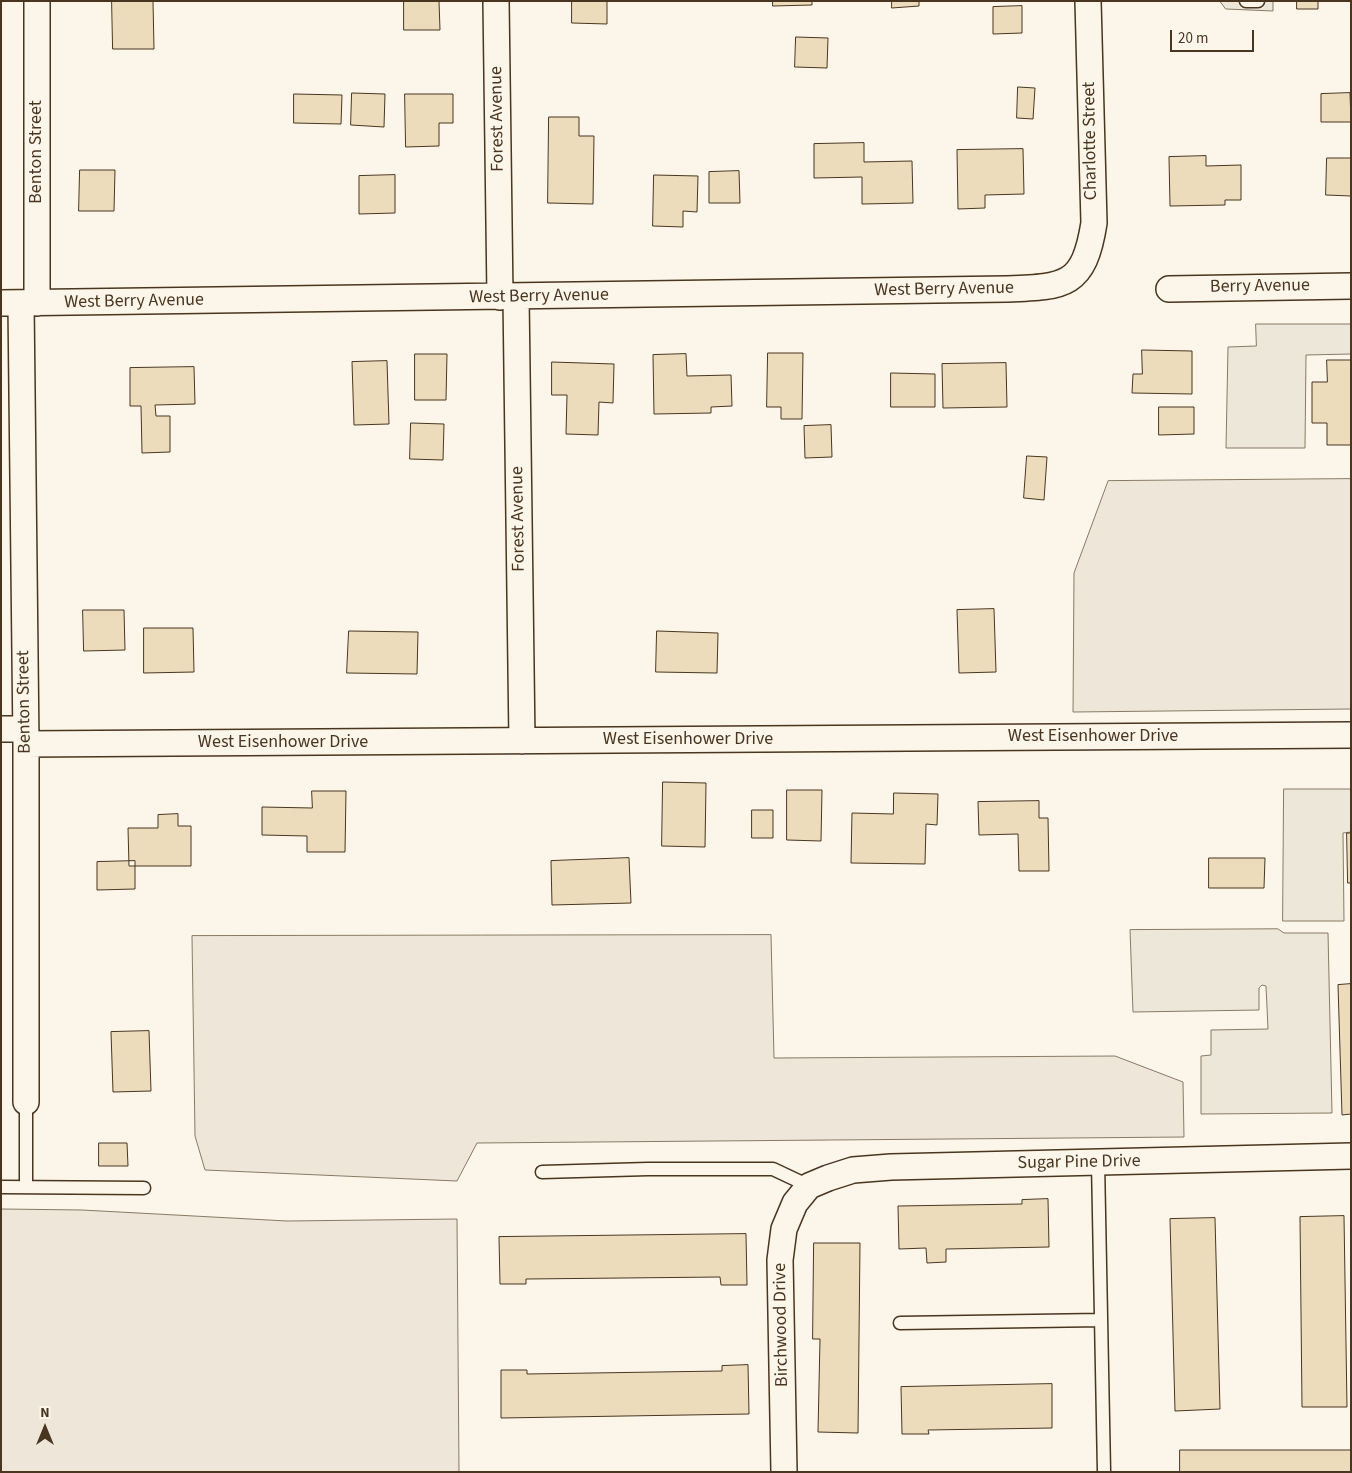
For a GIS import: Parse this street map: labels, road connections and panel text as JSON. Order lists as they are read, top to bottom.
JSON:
{
  "streets": {
    "street": [
      "Forest Avenue",
      "Charlotte Street",
      "Benton Street",
      "Berry Avenue",
      "West Berry Avenue",
      "West Eisenhower Drive",
      "Sugar Pine Drive",
      "Birchwood Drive"
    ]
  },
  "crossings": [
    ["Forest Avenue", "West Berry Avenue"],
    ["Forest Avenue", "West Eisenhower Drive"],
    ["Charlotte Street", "West Berry Avenue"],
    ["Benton Street", "West Berry Avenue"],
    ["Benton Street", "West Eisenhower Drive"],
    ["Sugar Pine Drive", "Birchwood Drive"]
  ],
  "scale_bar": "20 m",
  "north": "top"
}
